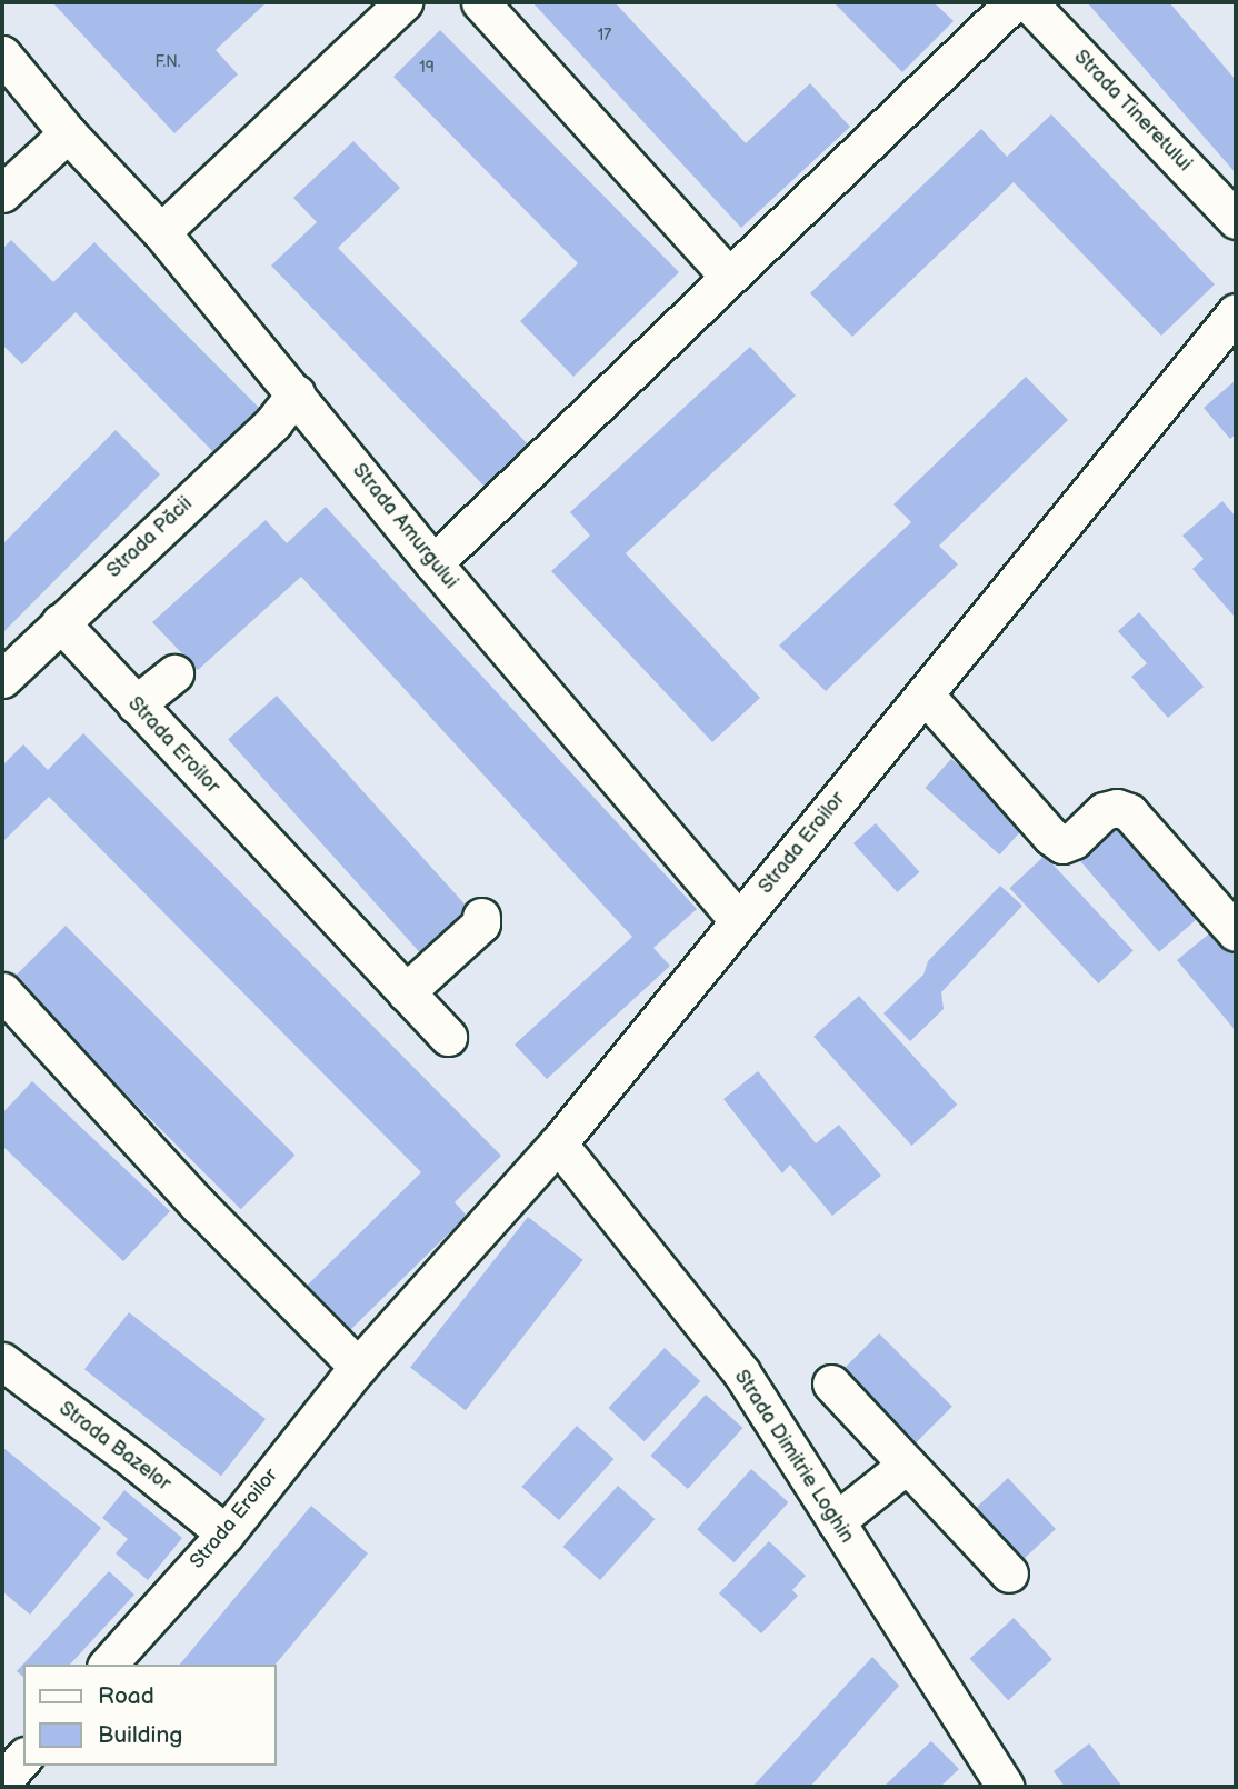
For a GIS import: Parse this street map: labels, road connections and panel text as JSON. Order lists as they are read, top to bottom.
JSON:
{
  "streets": {
    "street": [
      "Strada Tineretului",
      "Strada Amurgului",
      "Strada Păcii",
      "Strada Eroilor",
      "Strada Bazelor",
      "Strada Dimitrie Loghin"
    ]
  },
  "crossings": [
    ["Strada Amurgului", "Strada Păcii"],
    ["Strada Amurgului", "Strada Eroilor"],
    ["Strada Păcii", "Strada Eroilor"],
    ["Strada Eroilor", "Strada Bazelor"],
    ["Strada Eroilor", "Strada Dimitrie Loghin"]
  ],
  "house_numbers": ["17", "F.N.", "19"],
  "legend": ["Road", "Building"]
}
